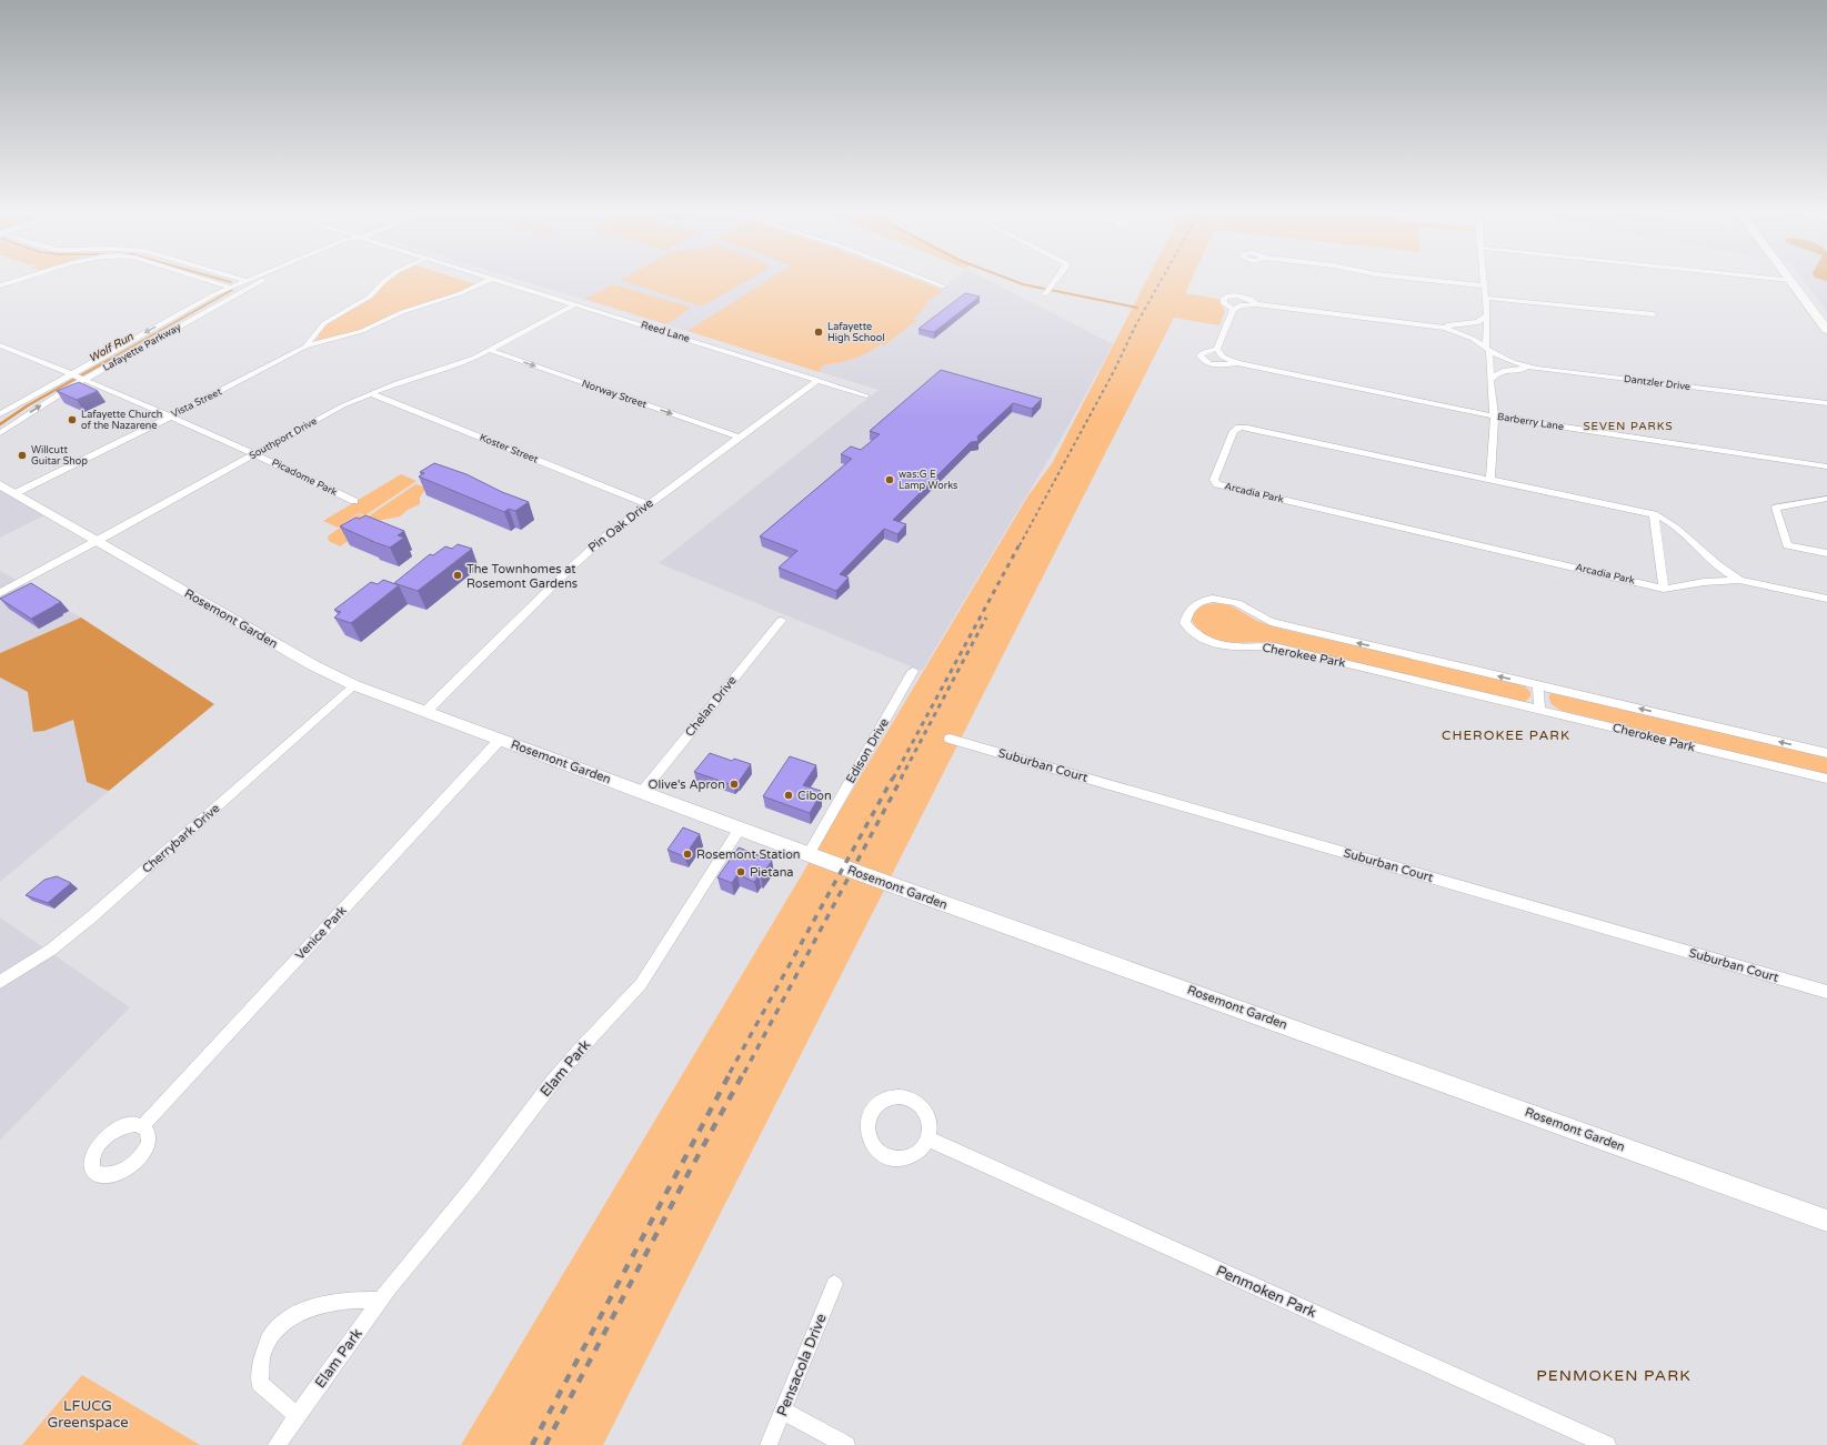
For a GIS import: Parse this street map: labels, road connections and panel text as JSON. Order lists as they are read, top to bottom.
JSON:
{
  "streets": {
    "street": [
      "Reed Lane",
      "Lafayette Parkway",
      "Dantzler Drive",
      "Norway Street",
      "Vista Street",
      "Barberry Lane",
      "Southport Drive",
      "Koster Street",
      "Picadome Park",
      "Arcadia Park",
      "Pin Oak Drive",
      "Rosemont Garden",
      "Cherokee Park",
      "Chelan Drive",
      "Edison Drive",
      "Suburban Court",
      "Cherrybark Drive",
      "Venice Park",
      "Elam Park",
      "Penmoken Park",
      "Pensacola Drive"
    ]
  },
  "crossings": [
    ["Reed Lane", "Southport Drive"],
    ["Reed Lane", "Pin Oak Drive"],
    ["Lafayette Parkway", "Picadome Park"],
    ["Norway Street", "Southport Drive"],
    ["Norway Street", "Pin Oak Drive"],
    ["Vista Street", "Picadome Park"],
    ["Vista Street", "Rosemont Garden"],
    ["Southport Drive", "Koster Street"],
    ["Southport Drive", "Picadome Park"],
    ["Southport Drive", "Rosemont Garden"],
    ["Koster Street", "Pin Oak Drive"],
    ["Pin Oak Drive", "Rosemont Garden"],
    ["Rosemont Garden", "Chelan Drive"],
    ["Rosemont Garden", "Edison Drive"],
    ["Rosemont Garden", "Cherrybark Drive"],
    ["Rosemont Garden", "Venice Park"],
    ["Rosemont Garden", "Elam Park"]
  ],
  "one_way": ["Norway Street"],
  "districts": ["SEVEN PARKS", "CHEROKEE PARK", "PENMOKEN PARK"],
  "water": ["Wolf Run"],
  "parks": ["LFUCG Greenspace"],
  "places": [
    "Lafayette High School",
    "Lafayette Church of the Nazarene",
    "Willcutt Guitar Shop",
    "was:G E Lamp Works",
    "The Townhomes at Rosemont Gardens",
    "Olive's Apron",
    "Cibon",
    "Rosemont Station",
    "Pietana"
  ]
}
